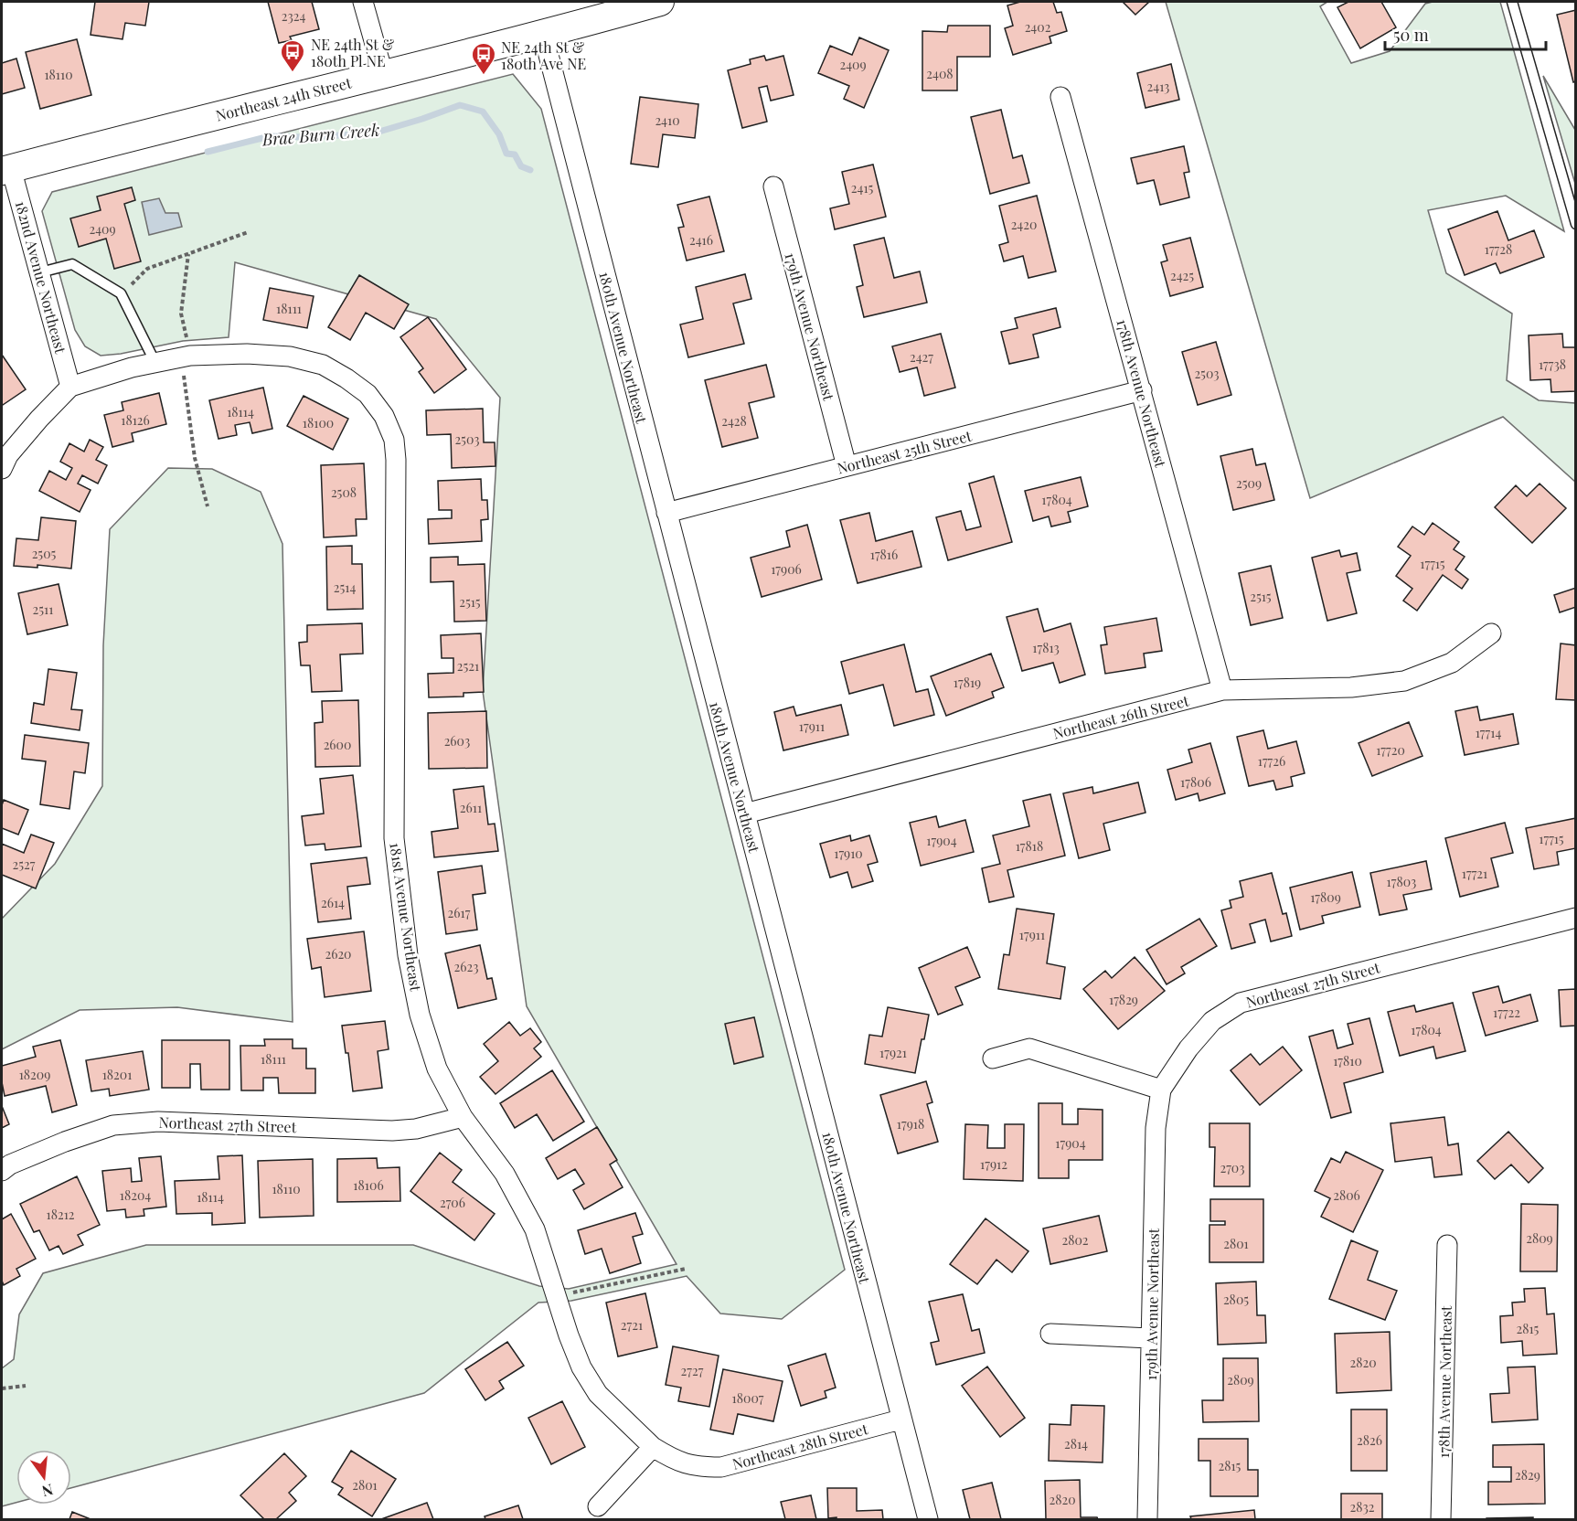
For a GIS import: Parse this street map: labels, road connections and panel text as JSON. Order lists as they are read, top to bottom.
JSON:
{
  "streets": {
    "main road": ["Northeast 24th Street"],
    "street": [
      "182nd Avenue Northeast",
      "179th Avenue Northeast",
      "180th Avenue Northeast",
      "178th Avenue Northeast",
      "Northeast 25th Street",
      "Northeast 26th Street",
      "181st Avenue Northeast",
      "Northeast 27th Street",
      "Northeast 28th Street"
    ]
  },
  "crossings": [
    ["Northeast 24th Street", "182nd Avenue Northeast"],
    ["Northeast 24th Street", "180th Avenue Northeast"],
    ["179th Avenue Northeast", "Northeast 25th Street"],
    ["179th Avenue Northeast", "Northeast 27th Street"],
    ["180th Avenue Northeast", "Northeast 25th Street"],
    ["180th Avenue Northeast", "Northeast 26th Street"],
    ["180th Avenue Northeast", "Northeast 28th Street"],
    ["178th Avenue Northeast", "Northeast 25th Street"],
    ["178th Avenue Northeast", "Northeast 26th Street"],
    ["181st Avenue Northeast", "Northeast 27th Street"],
    ["181st Avenue Northeast", "Northeast 28th Street"]
  ],
  "water": ["Brae Burn Creek"],
  "places": {
    "bus stop": ["NE 24th St & 180th Pl NE", "NE 24th St & 180th Ave NE"]
  },
  "house_numbers": [
    "2324",
    "2402",
    "2409",
    "2408",
    "18110",
    "2413",
    "2410",
    "2415",
    "2420",
    "2409",
    "2416",
    "17728",
    "2425",
    "18111",
    "2427",
    "17738",
    "2503",
    "18114",
    "18126",
    "2428",
    "18100",
    "2503",
    "2509",
    "2508",
    "17804",
    "2505",
    "17816",
    "17715",
    "17906",
    "2514",
    "2515",
    "2515",
    "2511",
    "17813",
    "2521",
    "17819",
    "17911",
    "17714",
    "2603",
    "2600",
    "17720",
    "17726",
    "17806",
    "2611",
    "17715",
    "17904",
    "17818",
    "17910",
    "2527",
    "17721",
    "17803",
    "17809",
    "2614",
    "2617",
    "17911",
    "2620",
    "2623",
    "17829",
    "17722",
    "17804",
    "17921",
    "18111",
    "17810",
    "18209",
    "18201",
    "17918",
    "17904",
    "17912",
    "2703",
    "18106",
    "18110",
    "18204",
    "2806",
    "18114",
    "2706",
    "18212",
    "2809",
    "2802",
    "2801",
    "2805",
    "2721",
    "2815",
    "2820",
    "2727",
    "2809",
    "18007",
    "2826",
    "2814",
    "2815",
    "2829",
    "2801",
    "2820",
    "2832"
  ],
  "scale_bar": "50 m",
  "north": "bottom"
}
